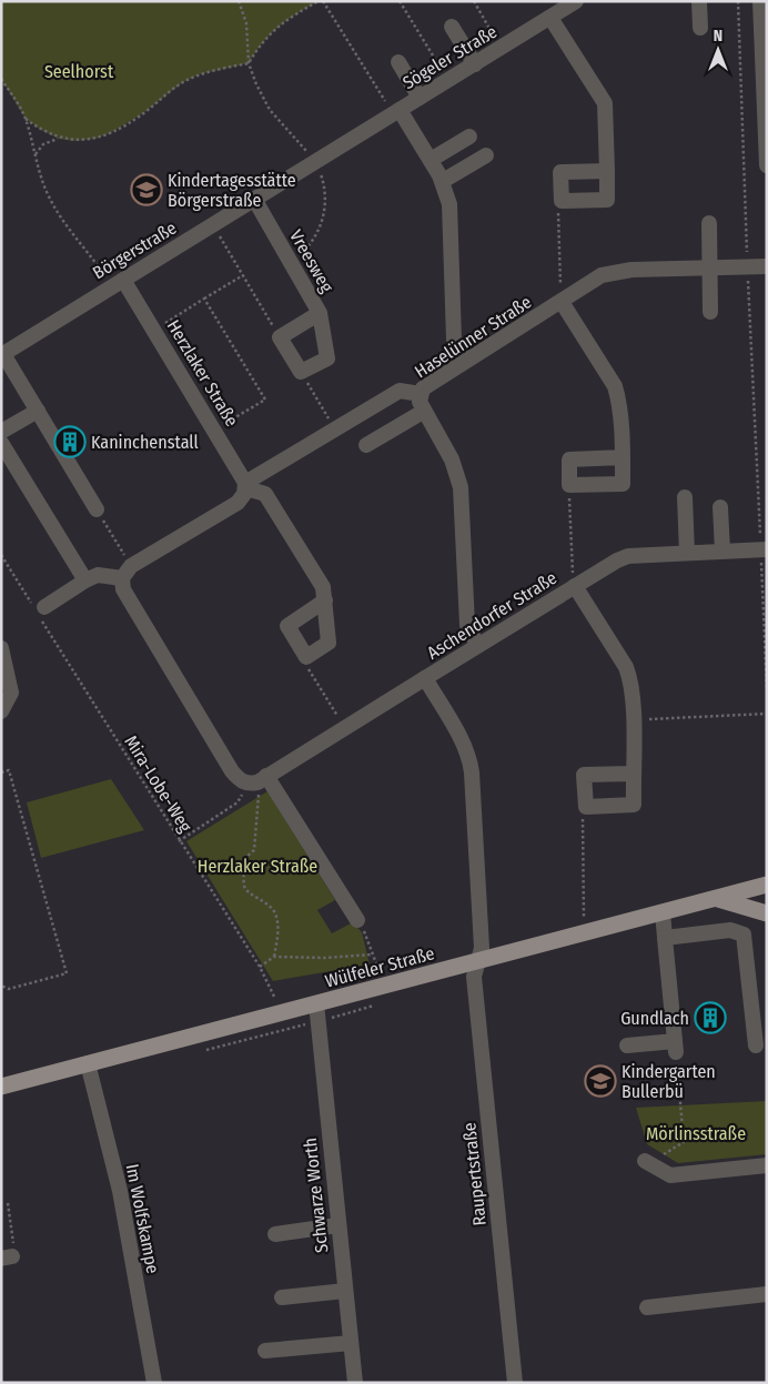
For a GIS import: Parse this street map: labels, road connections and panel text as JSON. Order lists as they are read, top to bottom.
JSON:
{
  "streets": {
    "main road": ["Wülfeler Straße"],
    "street": [
      "Sögeler Straße",
      "Börgerstraße",
      "Vreesweg",
      "Haselünner Straße",
      "Herzlaker Straße",
      "Aschendorfer Straße",
      "Raupertstraße",
      "Schwarze Worth",
      "Im Wolfskampe"
    ],
    "path": ["Mira-Lobe-Weg"]
  },
  "crossings": [
    ["Sögeler Straße", "Börgerstraße"],
    ["Sögeler Straße", "Haselünner Straße"],
    ["Börgerstraße", "Vreesweg"],
    ["Börgerstraße", "Herzlaker Straße"],
    ["Haselünner Straße", "Aschendorfer Straße"],
    ["Aschendorfer Straße", "Wülfeler Straße"],
    ["Aschendorfer Straße", "Raupertstraße"],
    ["Mira-Lobe-Weg", "Wülfeler Straße"],
    ["Mira-Lobe-Weg", "Schwarze Worth"],
    ["Wülfeler Straße", "Raupertstraße"],
    ["Wülfeler Straße", "Schwarze Worth"],
    ["Wülfeler Straße", "Im Wolfskampe"]
  ],
  "parks": ["Seelhorst", "Herzlaker Straße", "Mörlinsstraße"],
  "places": {
    "school or university": ["Kindertagesstätte Börgerstraße", "Kindergarten Bullerbü"],
    "building": ["Kaninchenstall", "Gundlach"]
  },
  "north": "top"
}
